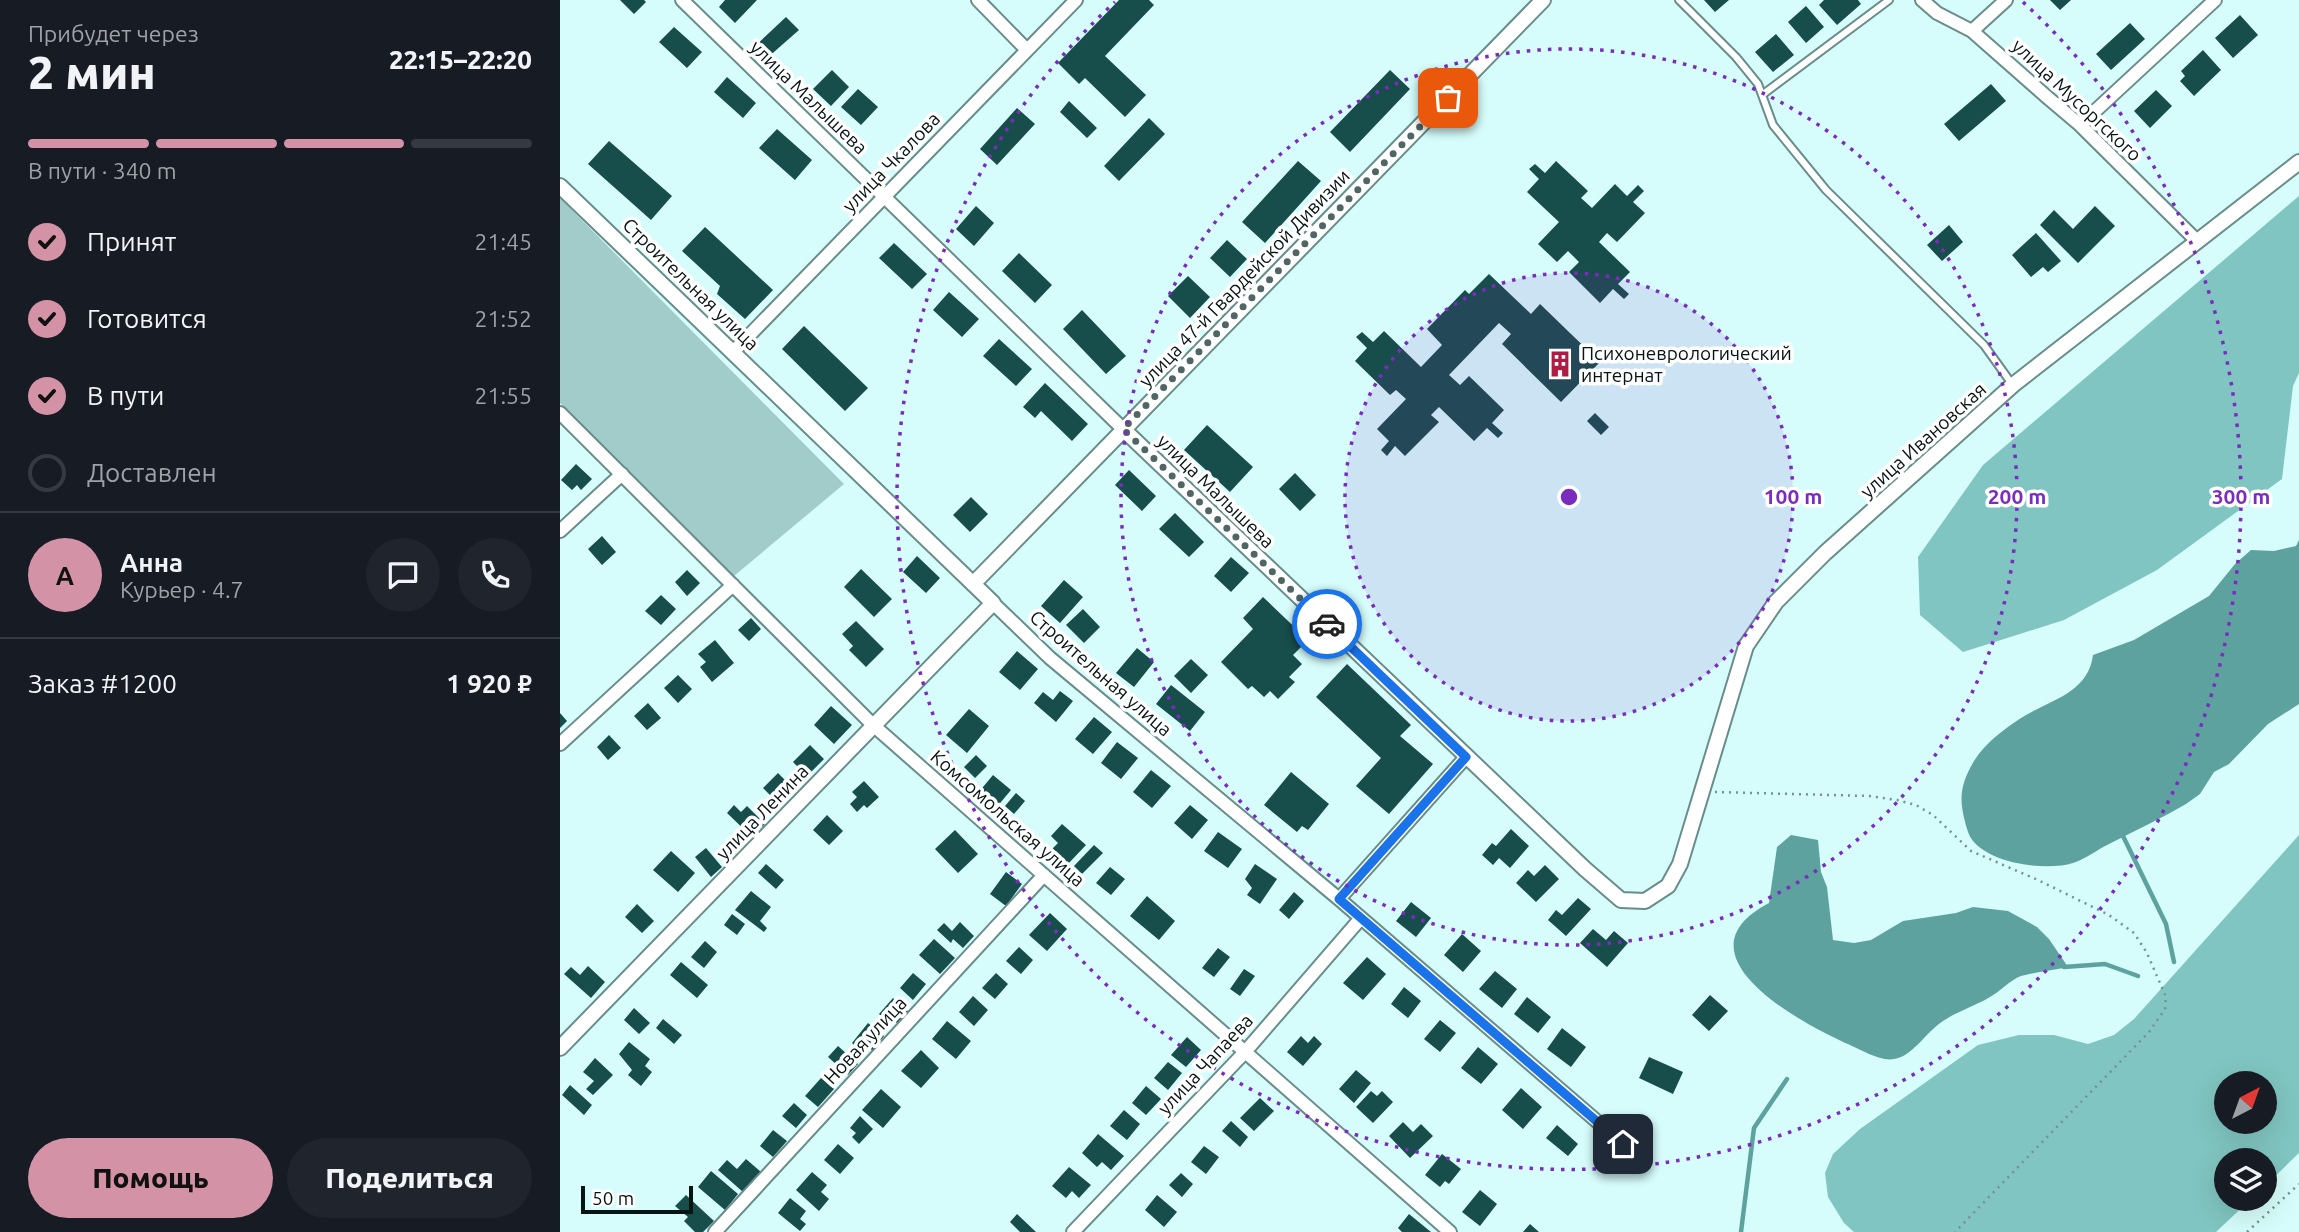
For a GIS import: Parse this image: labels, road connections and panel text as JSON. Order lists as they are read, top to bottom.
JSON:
{
  "streets": {
    "street": [
      "улица Малышева",
      "улица Мусоргского",
      "улица Чкалова",
      "улица 47-й Гвардейской Дивизии",
      "Строительная улица",
      "улица Ивановская",
      "улица Ленина",
      "Комсомольская улица",
      "Новая улица",
      "улица Чапаева"
    ]
  },
  "crossings": [
    ["улица Малышева", "улица Чкалова"],
    ["улица Малышева", "улица 47-й Гвардейской Дивизии"],
    ["улица Малышева", "улица Ивановская"],
    ["улица Мусоргского", "улица Ивановская"],
    ["улица Чкалова", "Строительная улица"],
    ["улица 47-й Гвардейской Дивизии", "Строительная улица"],
    ["Строительная улица", "улица Ленина"],
    ["Строительная улица", "улица Чапаева"],
    ["улица Ленина", "Комсомольская улица"],
    ["Комсомольская улица", "Новая улица"],
    ["Комсомольская улица", "улица Чапаева"]
  ],
  "places": {
    "building": ["Психоневрологический интернат"]
  },
  "scale_bar": "50 m",
  "north": "top right",
  "page": {
    "heading": ["2 мин", "Прибудет через", "22:15–22:20"],
    "panel": [
      "Анна",
      "Курьер · 4.7",
      "Заказ #1200",
      "1 920 ₽"
    ],
    "bar": "В пути · 340 m",
    "list": [
      ["Принят", "21:45"],
      ["Готовится", "21:52"],
      ["В пути", "21:55"],
      "Доставлен"
    ],
    "round": "А",
    "buttons": ["Помощь", "Поделиться"],
    "scale": "50 m"
  },
  "rings": ["100 m", "200 m", "300 m"]
}
